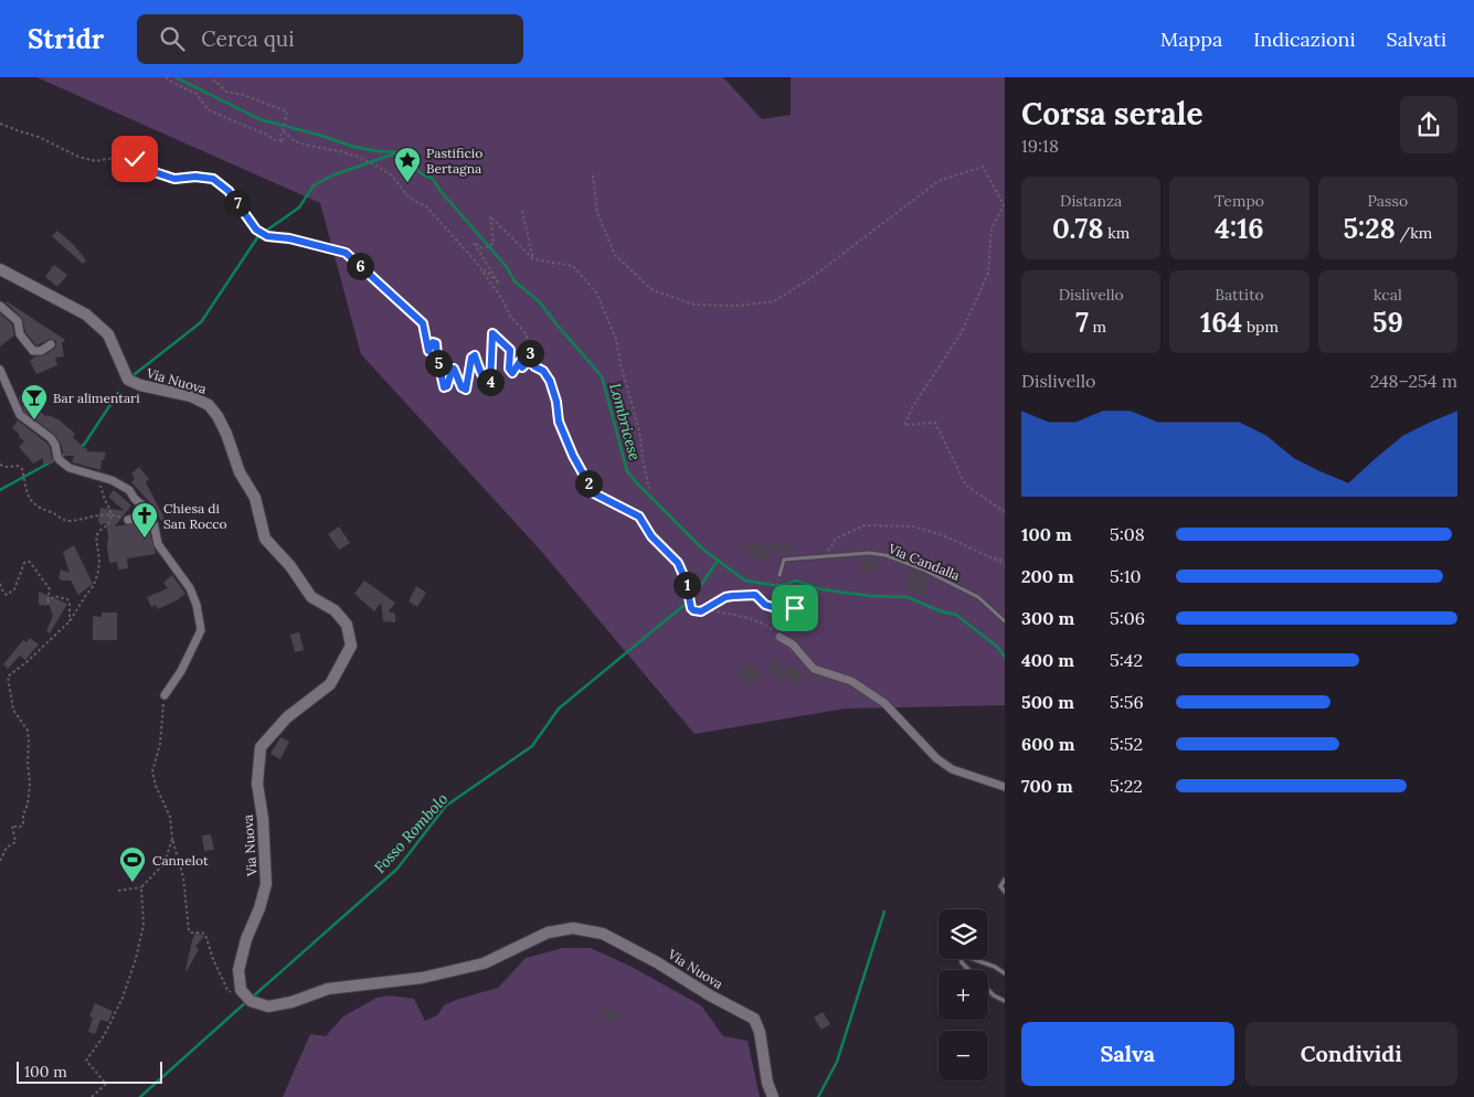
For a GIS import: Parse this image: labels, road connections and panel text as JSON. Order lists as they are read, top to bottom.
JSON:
{
  "streets": {
    "street": ["Via Nuova"],
    "lane": ["Via Candalla"]
  },
  "water": ["Lombricese", "Fosso Rombolo"],
  "places": {
    "place": ["Pastificio Bertagna"],
    "bar": ["Bar alimentari"],
    "church": ["Chiesa di San Rocco"],
    "sports": ["Cannelot"]
  },
  "scale_bar": "100 m",
  "page": {
    "header": "Stridr",
    "search": "Cerca qui",
    "nav": ["Mappa", "Indicazioni", "Salvati"],
    "heading": ["Corsa serale", "19:18"],
    "stats": [
      ["Distanza", "0.78 km"],
      ["Tempo", "4:16"],
      ["Passo", "5:28 /km"],
      ["Dislivello", "7 m"],
      ["Battito", "164 bpm"],
      ["kcal", "59"]
    ],
    "pins": [
      "7",
      "6",
      "3",
      "5",
      "4",
      "2",
      "1"
    ],
    "chart": ["Dislivello", "248–254 m"],
    "list": [
      {
        "name": "100 m",
        "note": "5:08"
      },
      {
        "name": "200 m",
        "note": "5:10"
      },
      {
        "name": "300 m",
        "note": "5:06"
      },
      {
        "name": "400 m",
        "note": "5:42"
      },
      {
        "name": "500 m",
        "note": "5:56"
      },
      {
        "name": "600 m",
        "note": "5:52"
      },
      {
        "name": "700 m",
        "note": "5:22"
      }
    ],
    "map_buttons": ["+", "−"],
    "buttons": ["Salva", "Condividi"],
    "scale": "100 m"
  }
}
